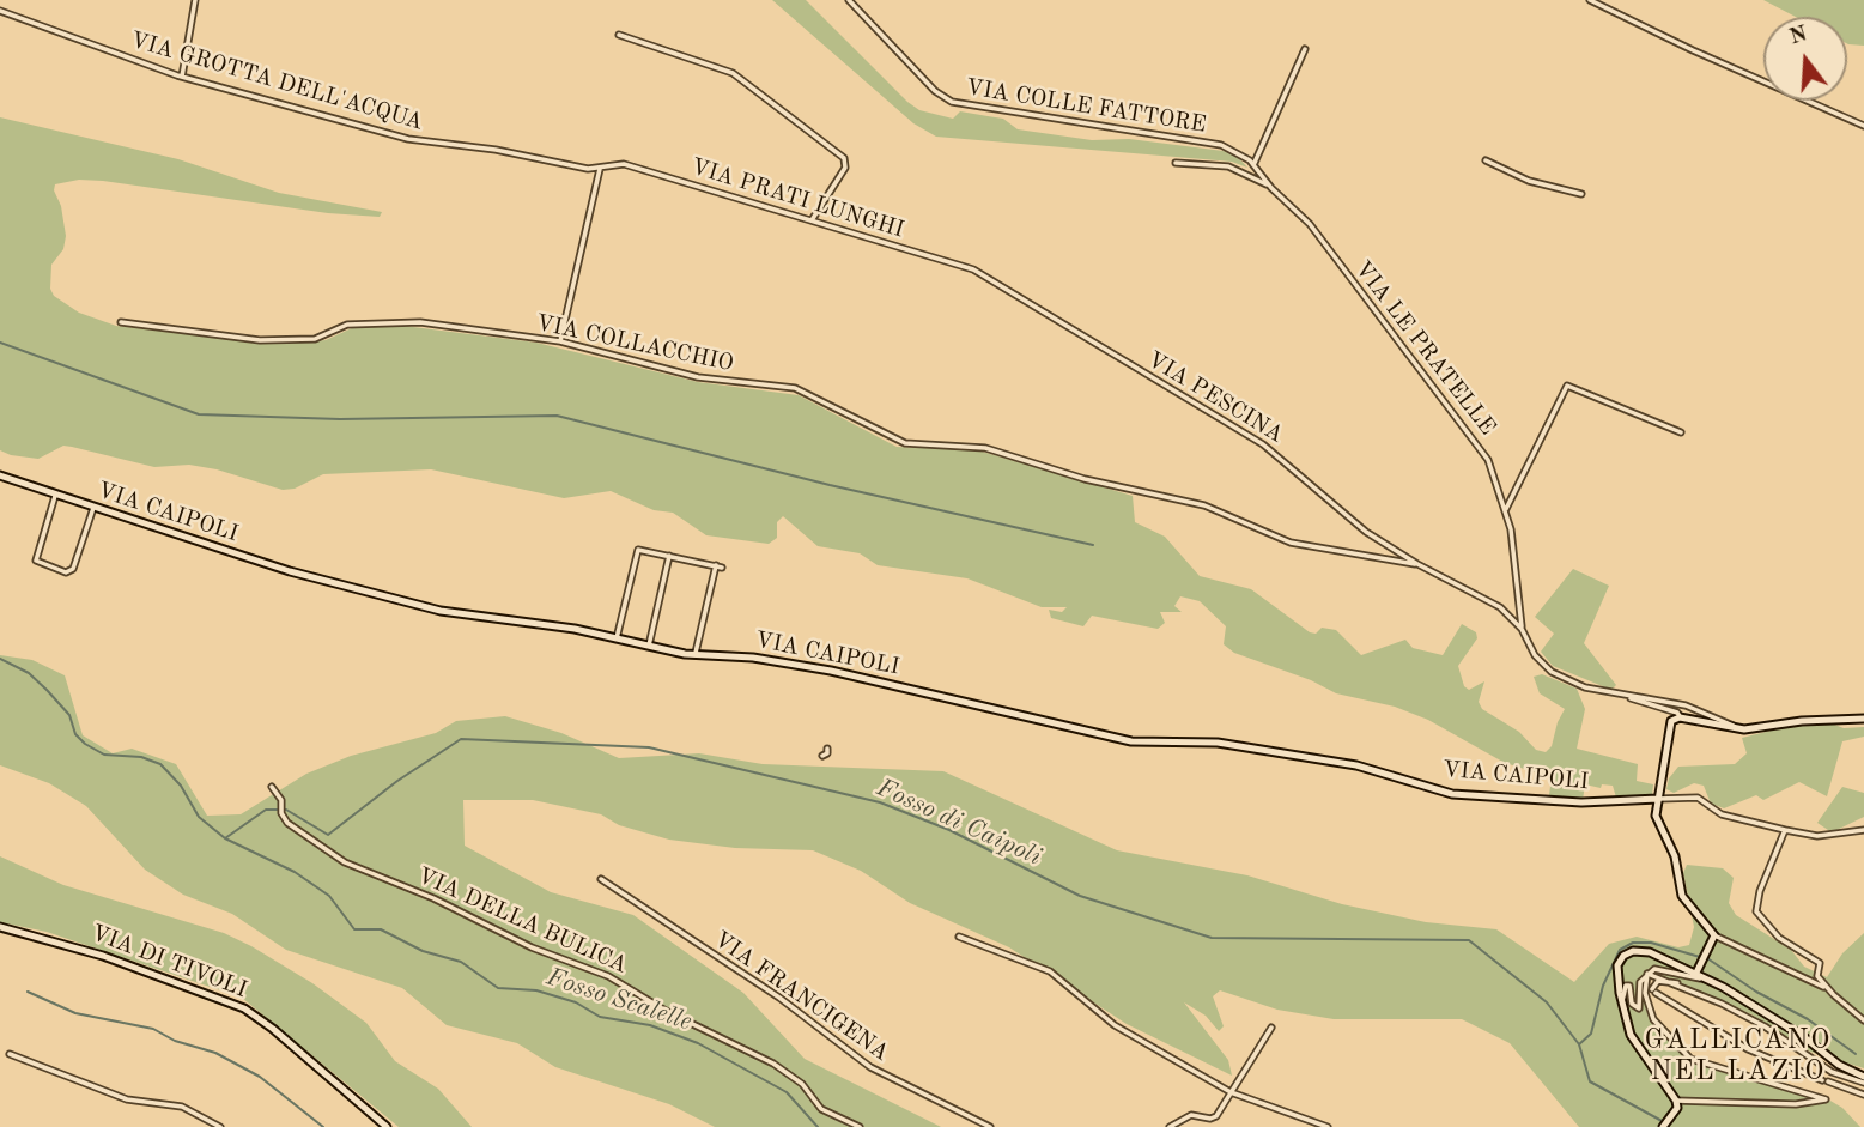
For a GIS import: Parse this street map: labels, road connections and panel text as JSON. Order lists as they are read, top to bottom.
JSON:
{
  "streets": {
    "street": [
      "VIA GROTTA DELL'ACQUA",
      "VIA COLLE FATTORE",
      "VIA PRATI LUNGHI",
      "VIA COLLACCHIO",
      "VIA LE PRATELLE",
      "VIA PESCINA",
      "VIA CAIPOLI",
      "VIA DELLA BULICA",
      "VIA DI TIVOLI",
      "VIA FRANCIGENA"
    ]
  },
  "crossings": [
    ["VIA GROTTA DELL'ACQUA", "VIA PRATI LUNGHI"],
    ["VIA COLLE FATTORE", "VIA LE PRATELLE"],
    ["VIA PRATI LUNGHI", "VIA PESCINA"],
    ["VIA COLLACCHIO", "VIA PESCINA"]
  ],
  "districts": ["GALLICANO NEL LAZIO"],
  "water": ["Fosso di Caipoli", "Fosso Scalelle"],
  "north": "top"
}
